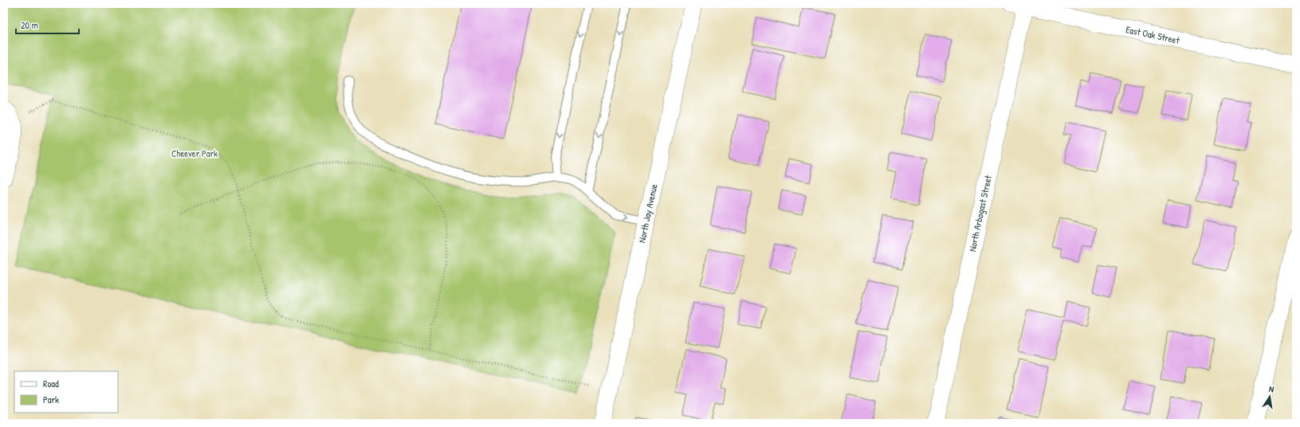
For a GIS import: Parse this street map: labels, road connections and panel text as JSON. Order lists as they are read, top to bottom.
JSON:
{
  "streets": {
    "street": ["East Oak Street", "North Jay Avenue", "North Arbogast Street"]
  },
  "crossings": [
    ["East Oak Street", "North Arbogast Street"]
  ],
  "parks": ["Cheever Park"],
  "legend": ["Road", "Park"],
  "scale_bar": "20 m",
  "north": "top"
}
